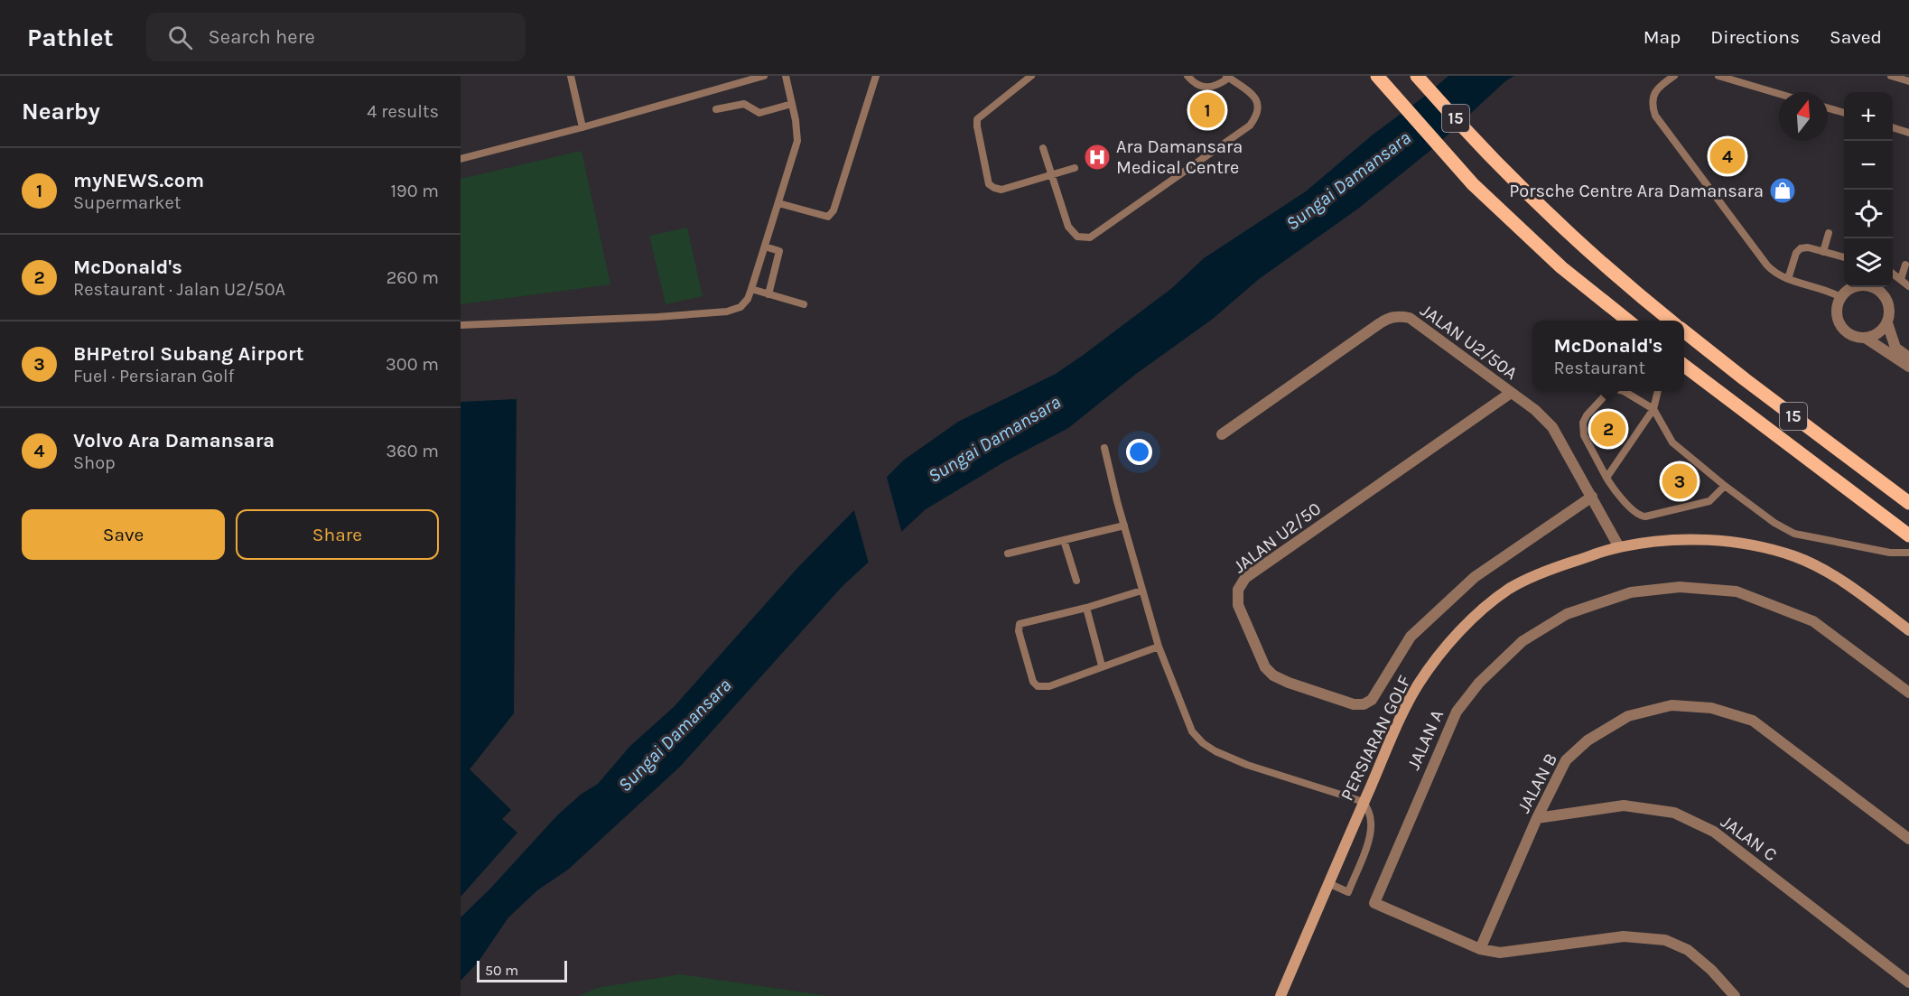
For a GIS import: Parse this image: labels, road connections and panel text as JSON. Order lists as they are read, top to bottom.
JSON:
{
  "streets": {
    "main road": ["15"],
    "street": [
      "JALAN U2/50A",
      "JALAN U2/50",
      "PERSIARAN GOLF",
      "JALAN A",
      "JALAN B",
      "JALAN C"
    ]
  },
  "crossings": [
    ["JALAN U2/50A", "JALAN U2/50"],
    ["JALAN U2/50A", "PERSIARAN GOLF"],
    ["JALAN A", "JALAN B"],
    ["JALAN B", "JALAN C"]
  ],
  "water": ["Sungai Damansara"],
  "places": {
    "hospital": ["Ara Damansara Medical Centre"],
    "shop": ["Porsche Centre Ara Damansara"]
  },
  "scale_bar": "50 m",
  "north": "top",
  "page": {
    "header": "Pathlet",
    "search": "Search here",
    "nav": ["Map", "Directions", "Saved"],
    "heading": ["Nearby", "4 results"],
    "pins": [
      "1",
      "4",
      "2",
      "3"
    ],
    "map_buttons": ["+", "−"],
    "list": [
      {
        "mark": "1",
        "name": "myNEWS.com",
        "note": "Supermarket",
        "value": "190 m"
      },
      {
        "mark": "2",
        "name": "McDonald's",
        "note": "Restaurant · Jalan U2/50A",
        "value": "260 m"
      },
      {
        "mark": "3",
        "name": "BHPetrol Subang Airport",
        "note": "Fuel · Persiaran Golf",
        "value": "300 m"
      },
      {
        "mark": "4",
        "name": "Volvo Ara Damansara",
        "note": "Shop",
        "value": "360 m"
      }
    ],
    "popup": ["McDonald's", "Restaurant"],
    "buttons": ["Save", "Share"],
    "scale": "50 m"
  }
}
